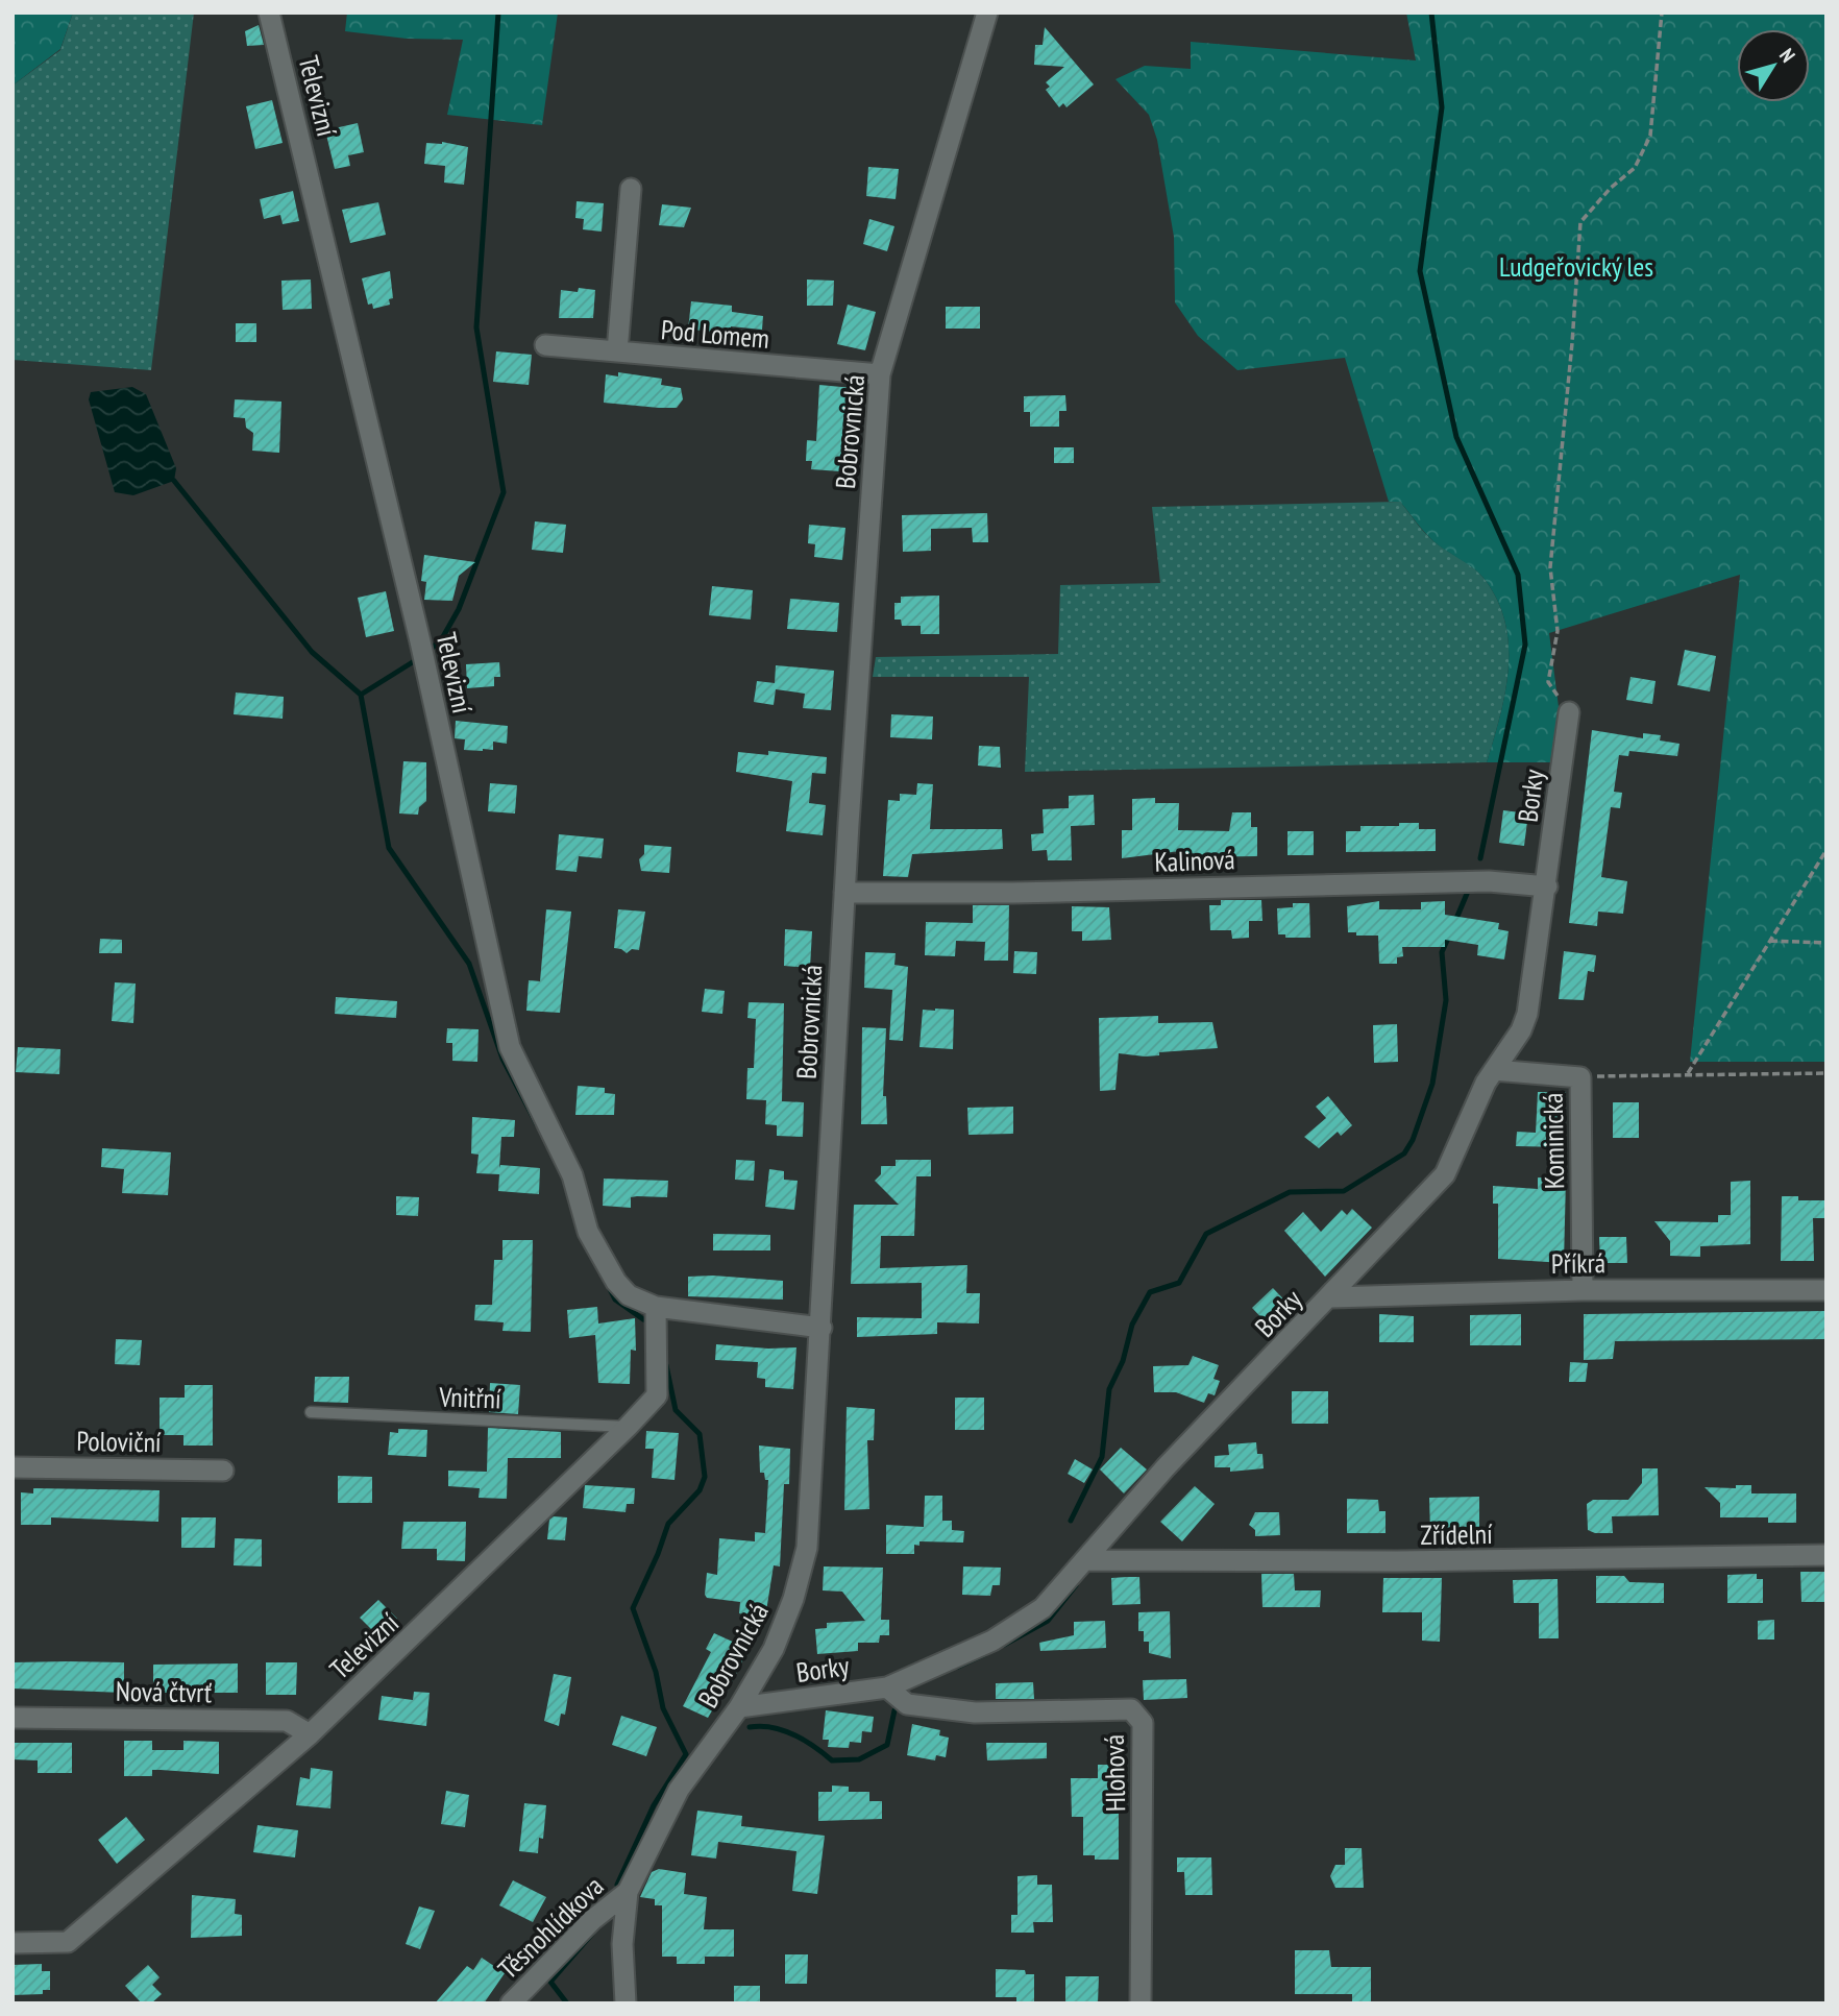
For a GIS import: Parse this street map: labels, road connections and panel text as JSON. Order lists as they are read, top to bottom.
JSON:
{
  "streets": {
    "street": [
      "Televizní",
      "Pod Lomem",
      "Bobrovnická",
      "Borky",
      "Kalinová",
      "Kominická",
      "Příkrá",
      "Poloviční",
      "Zřídelní",
      "Nová čtvrť",
      "Hlohová",
      "Těsnohlídkova"
    ],
    "lane": ["Vnitřní"]
  },
  "crossings": [
    ["Televizní", "Bobrovnická"],
    ["Televizní", "Vnitřní"],
    ["Televizní", "Nová čtvrť"],
    ["Pod Lomem", "Bobrovnická"],
    ["Bobrovnická", "Borky"],
    ["Bobrovnická", "Kalinová"],
    ["Bobrovnická", "Těsnohlídkova"],
    ["Borky", "Kalinová"],
    ["Borky", "Kominická"],
    ["Borky", "Příkrá"],
    ["Borky", "Zřídelní"],
    ["Borky", "Hlohová"],
    ["Kominická", "Příkrá"]
  ],
  "parks": ["Ludgeřovický les"],
  "north": "top right"
}
